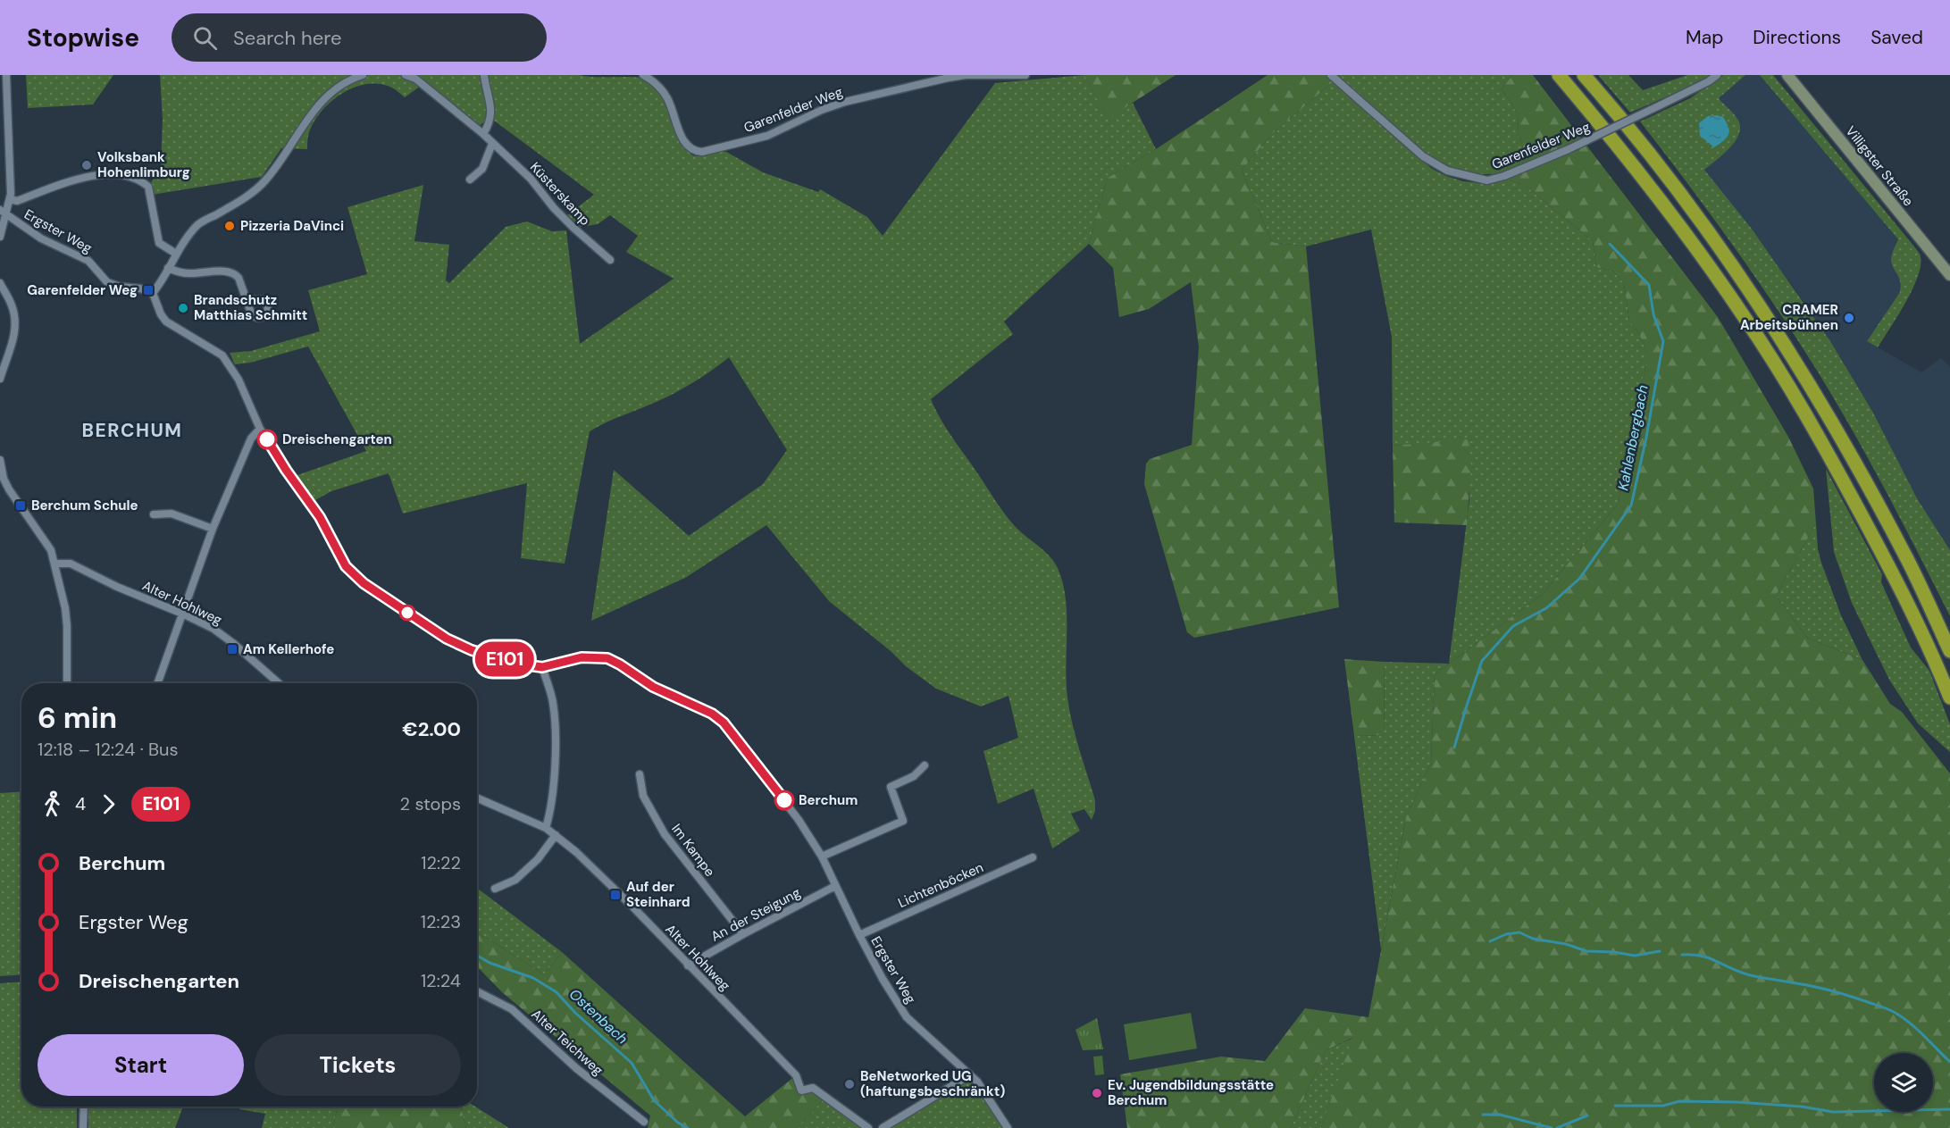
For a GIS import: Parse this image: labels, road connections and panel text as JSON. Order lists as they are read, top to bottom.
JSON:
{
  "streets": {
    "main road": ["Villigster Straße"],
    "street": [
      "Garenfelder Weg",
      "Küsterskamp",
      "Ergster Weg",
      "Alter Hohlweg",
      "Im Kampe",
      "Lichtenböcken",
      "An der Steigung",
      "Alter Teichweg"
    ]
  },
  "crossings": [
    ["Ergster Weg", "Lichtenböcken"],
    ["Ergster Weg", "An der Steigung"],
    ["Alter Hohlweg", "An der Steigung"],
    ["Im Kampe", "An der Steigung"]
  ],
  "districts": ["BERCHUM"],
  "water": ["Kahlenbergbach", "Ostenbach"],
  "places": {
    "other": [
      "Volksbank Hohenlimburg",
      "Pizzeria DaVinci",
      "Brandschutz Matthias Schmitt",
      "CRAMER Arbeitsbühnen",
      "Dreischengarten",
      "Berchum",
      "BeNetworked UG (haftungsbeschränkt)",
      "Ev. Jugendbildungsstätte Berchum"
    ],
    "transit": [
      "Garenfelder Weg",
      "Berchum Schule",
      "Am Kellerhofe",
      "Auf der Steinhard"
    ]
  },
  "lines": ["bus line E101"],
  "page": {
    "header": "Stopwise",
    "search": "Search here",
    "nav": ["Map", "Directions", "Saved"],
    "on_map": "E101",
    "heading": ["6 min", "12:18 – 12:24 · Bus", "€2.00"],
    "legs": ["4", "E101", "2 stops"],
    "list": [
      {
        "name": "Berchum",
        "value": "12:22"
      },
      {
        "name": "Ergster Weg",
        "value": "12:23"
      },
      {
        "name": "Dreischengarten",
        "value": "12:24"
      }
    ],
    "buttons": ["Start", "Tickets"]
  }
}
